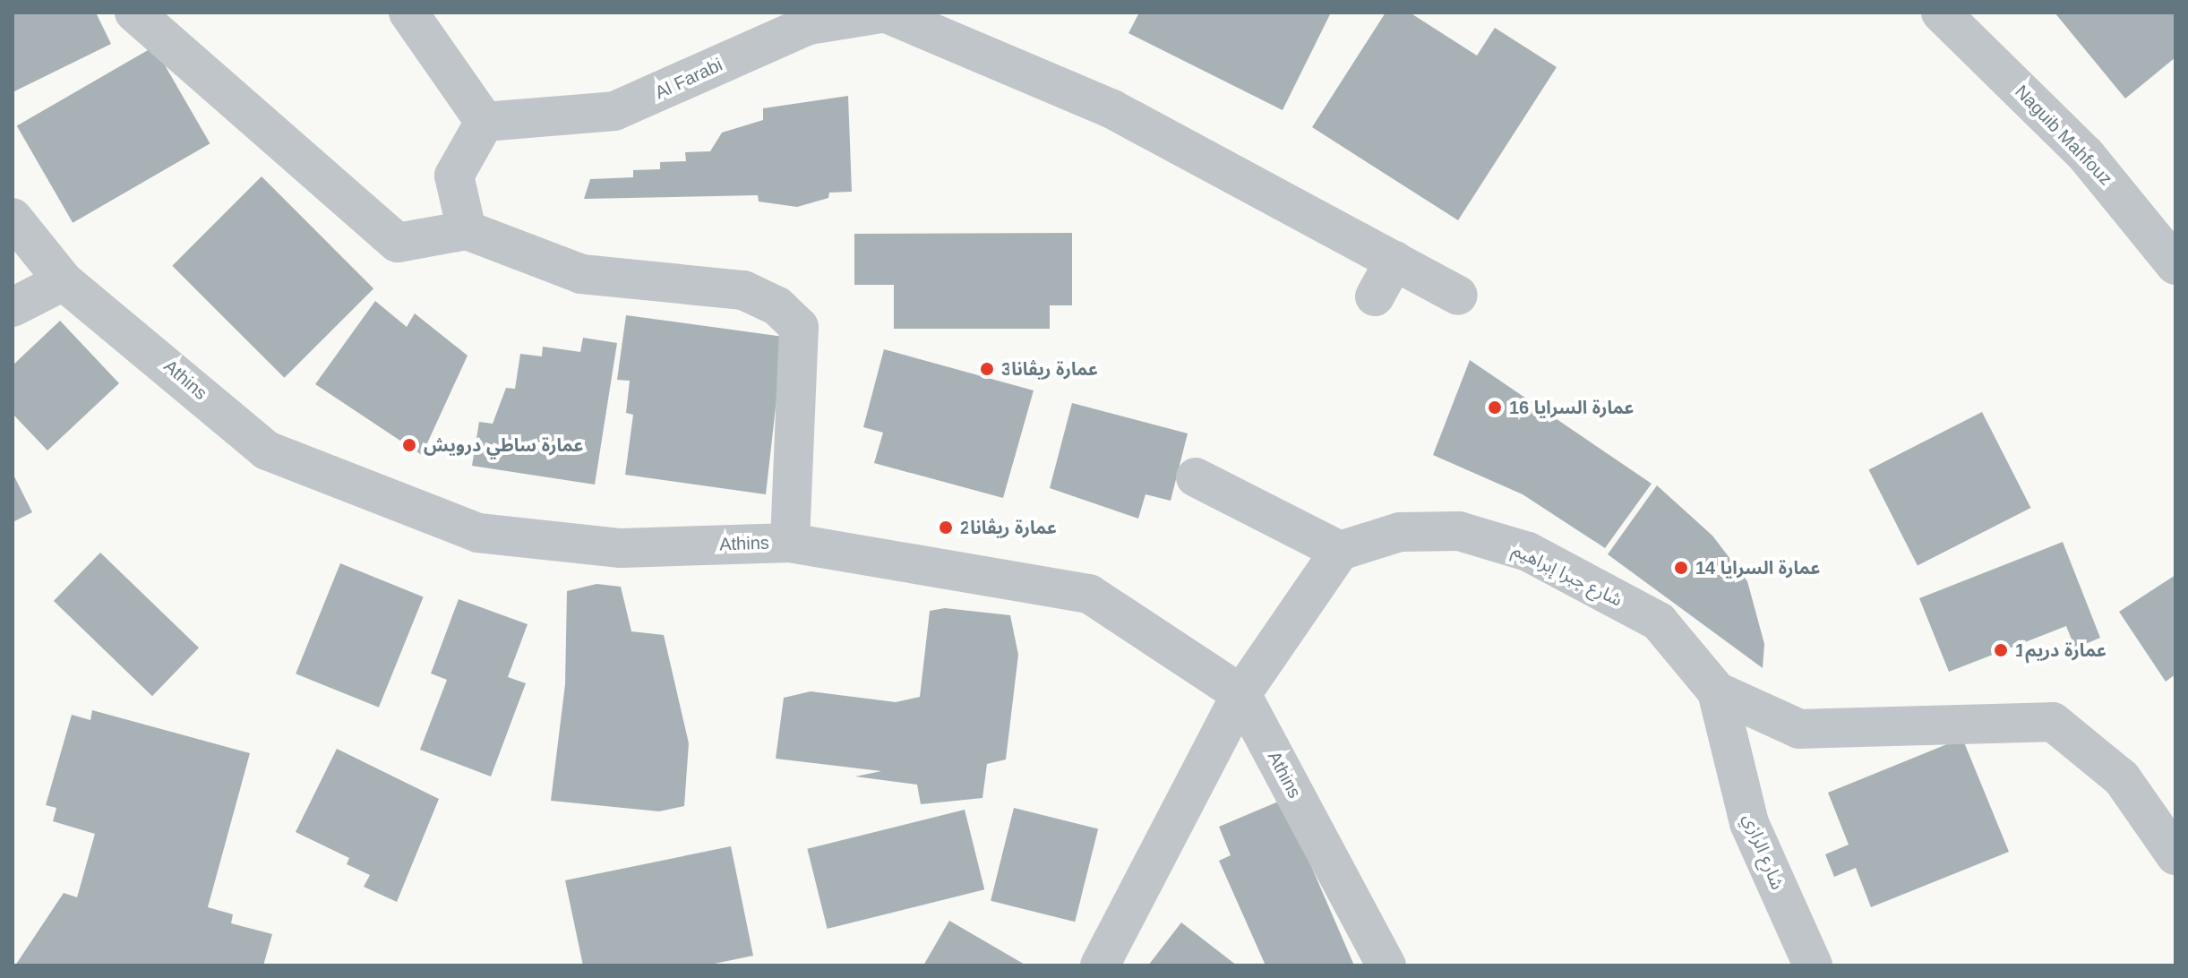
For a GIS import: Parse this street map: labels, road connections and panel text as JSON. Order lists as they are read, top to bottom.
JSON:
{
  "streets": {
    "street": [
      "Al Farabi",
      "Naguib Mahfouz",
      "Athins",
      "شارع جبرا إبراهيم",
      "شارع الرازي"
    ]
  },
  "crossings": [
    ["شارع جبرا إبراهيم", "شارع الرازي"]
  ],
  "places": [
    "عمارة ريڤانا3",
    "عمارة السرايا 16",
    "عمارة ساطي درويش",
    "عمارة ريڤانا2",
    "عمارة السرايا 14",
    "عمارة دريم1"
  ]
}
